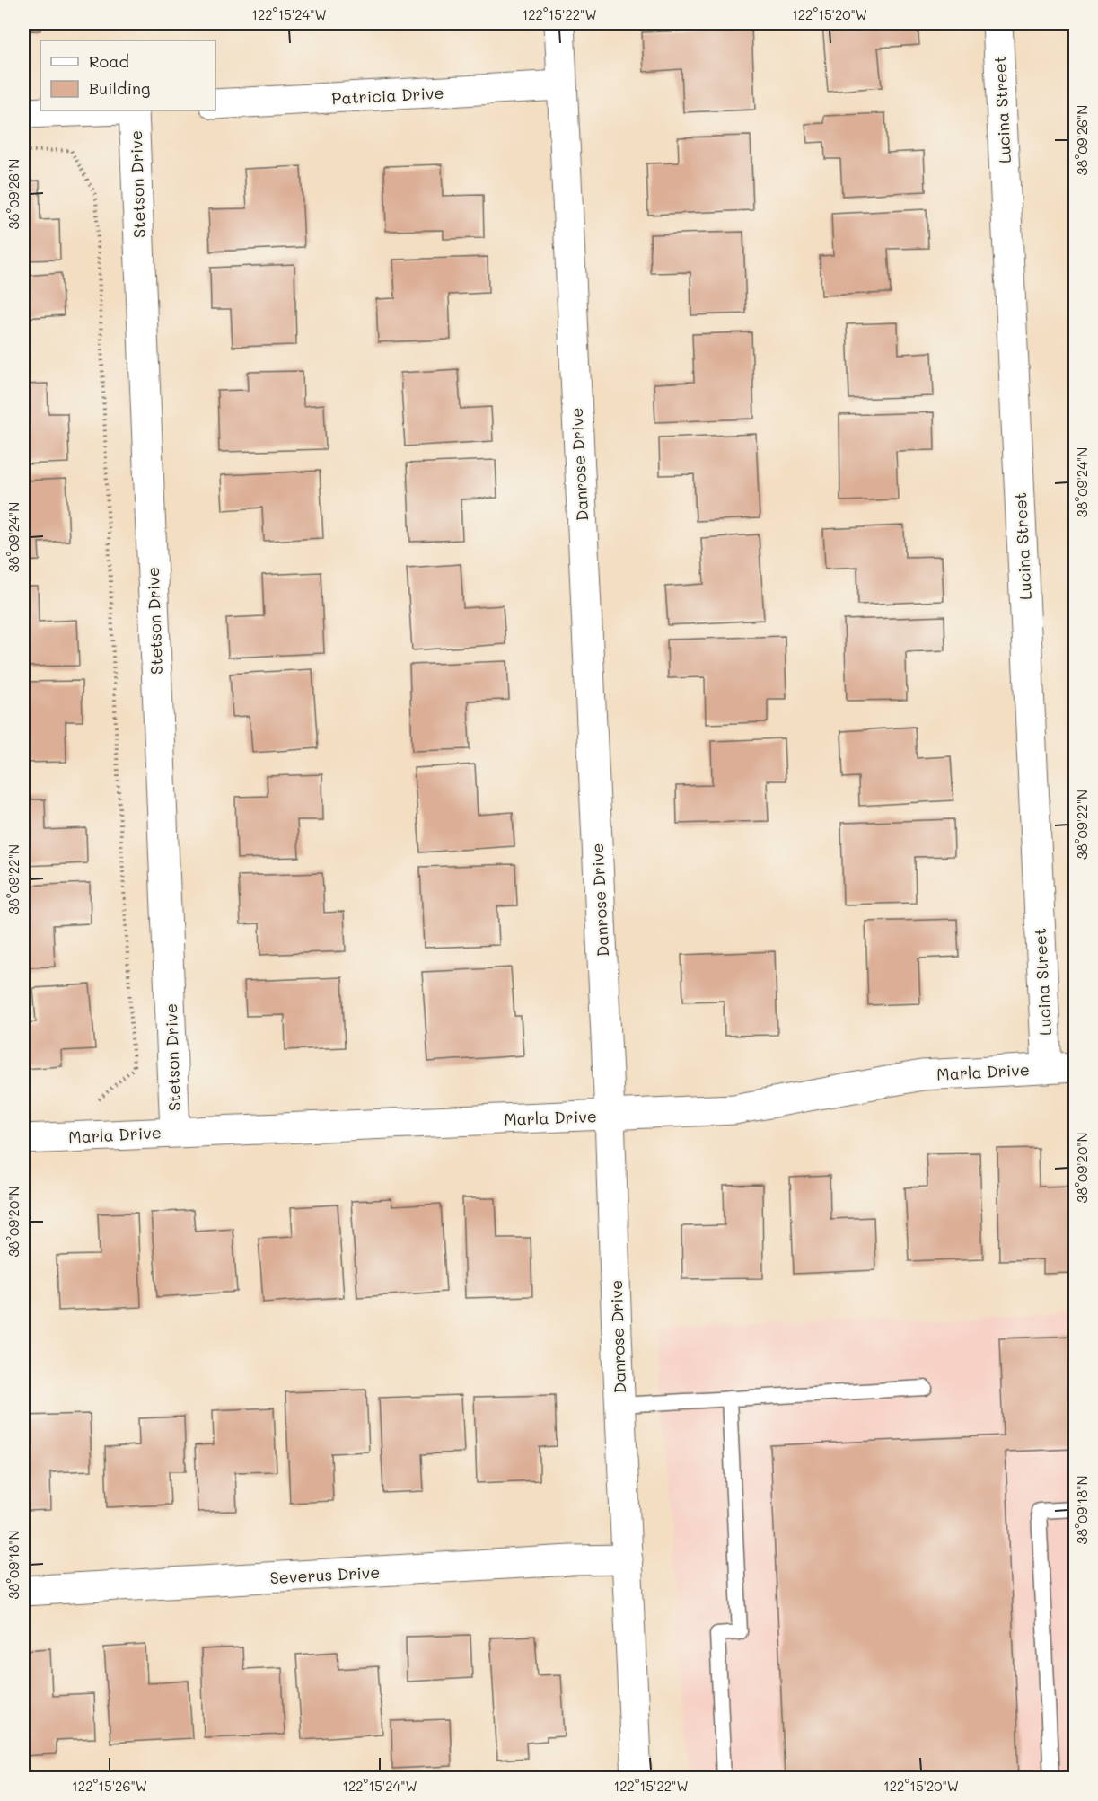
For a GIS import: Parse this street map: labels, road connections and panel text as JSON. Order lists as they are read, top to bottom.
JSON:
{
  "streets": {
    "street": [
      "Patricia Drive",
      "Lucina Street",
      "Stetson Drive",
      "Danrose Drive",
      "Marla Drive",
      "Severus Drive"
    ]
  },
  "crossings": [
    ["Patricia Drive", "Danrose Drive"],
    ["Lucina Street", "Marla Drive"],
    ["Stetson Drive", "Marla Drive"],
    ["Danrose Drive", "Marla Drive"],
    ["Danrose Drive", "Severus Drive"]
  ],
  "legend": ["Road", "Building"],
  "coordinates": [
    "122°15'24\"W",
    "122°15'22\"W",
    "122°15'20\"W",
    "38°09'26\"N",
    "38°09'24\"N",
    "38°09'22\"N",
    "38°09'20\"N",
    "38°09'18\"N",
    "122°15'26\"W"
  ]
}
